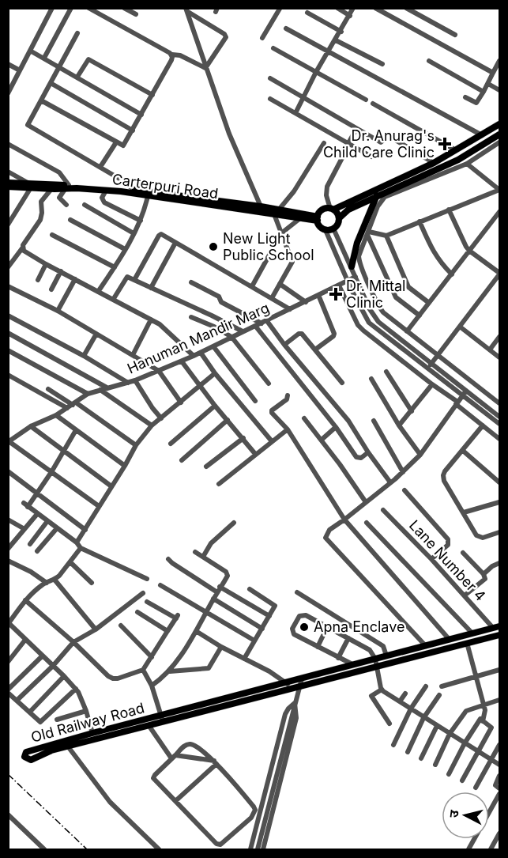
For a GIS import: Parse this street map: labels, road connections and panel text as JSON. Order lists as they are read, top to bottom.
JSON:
{
  "streets": {
    "main road": ["Carterpuri Road", "Old Railway Road"],
    "street": ["Hanuman Mandir Marg", "Lane Number 4"]
  },
  "crossings": [
    ["Lane Number 4", "Old Railway Road"]
  ],
  "places": {
    "health": ["Dr. Anurag's Child Care Clinic", "Dr. Mittal Clinic"],
    "other": ["New Light Public School", "Apna Enclave"]
  },
  "north": "left"
}
